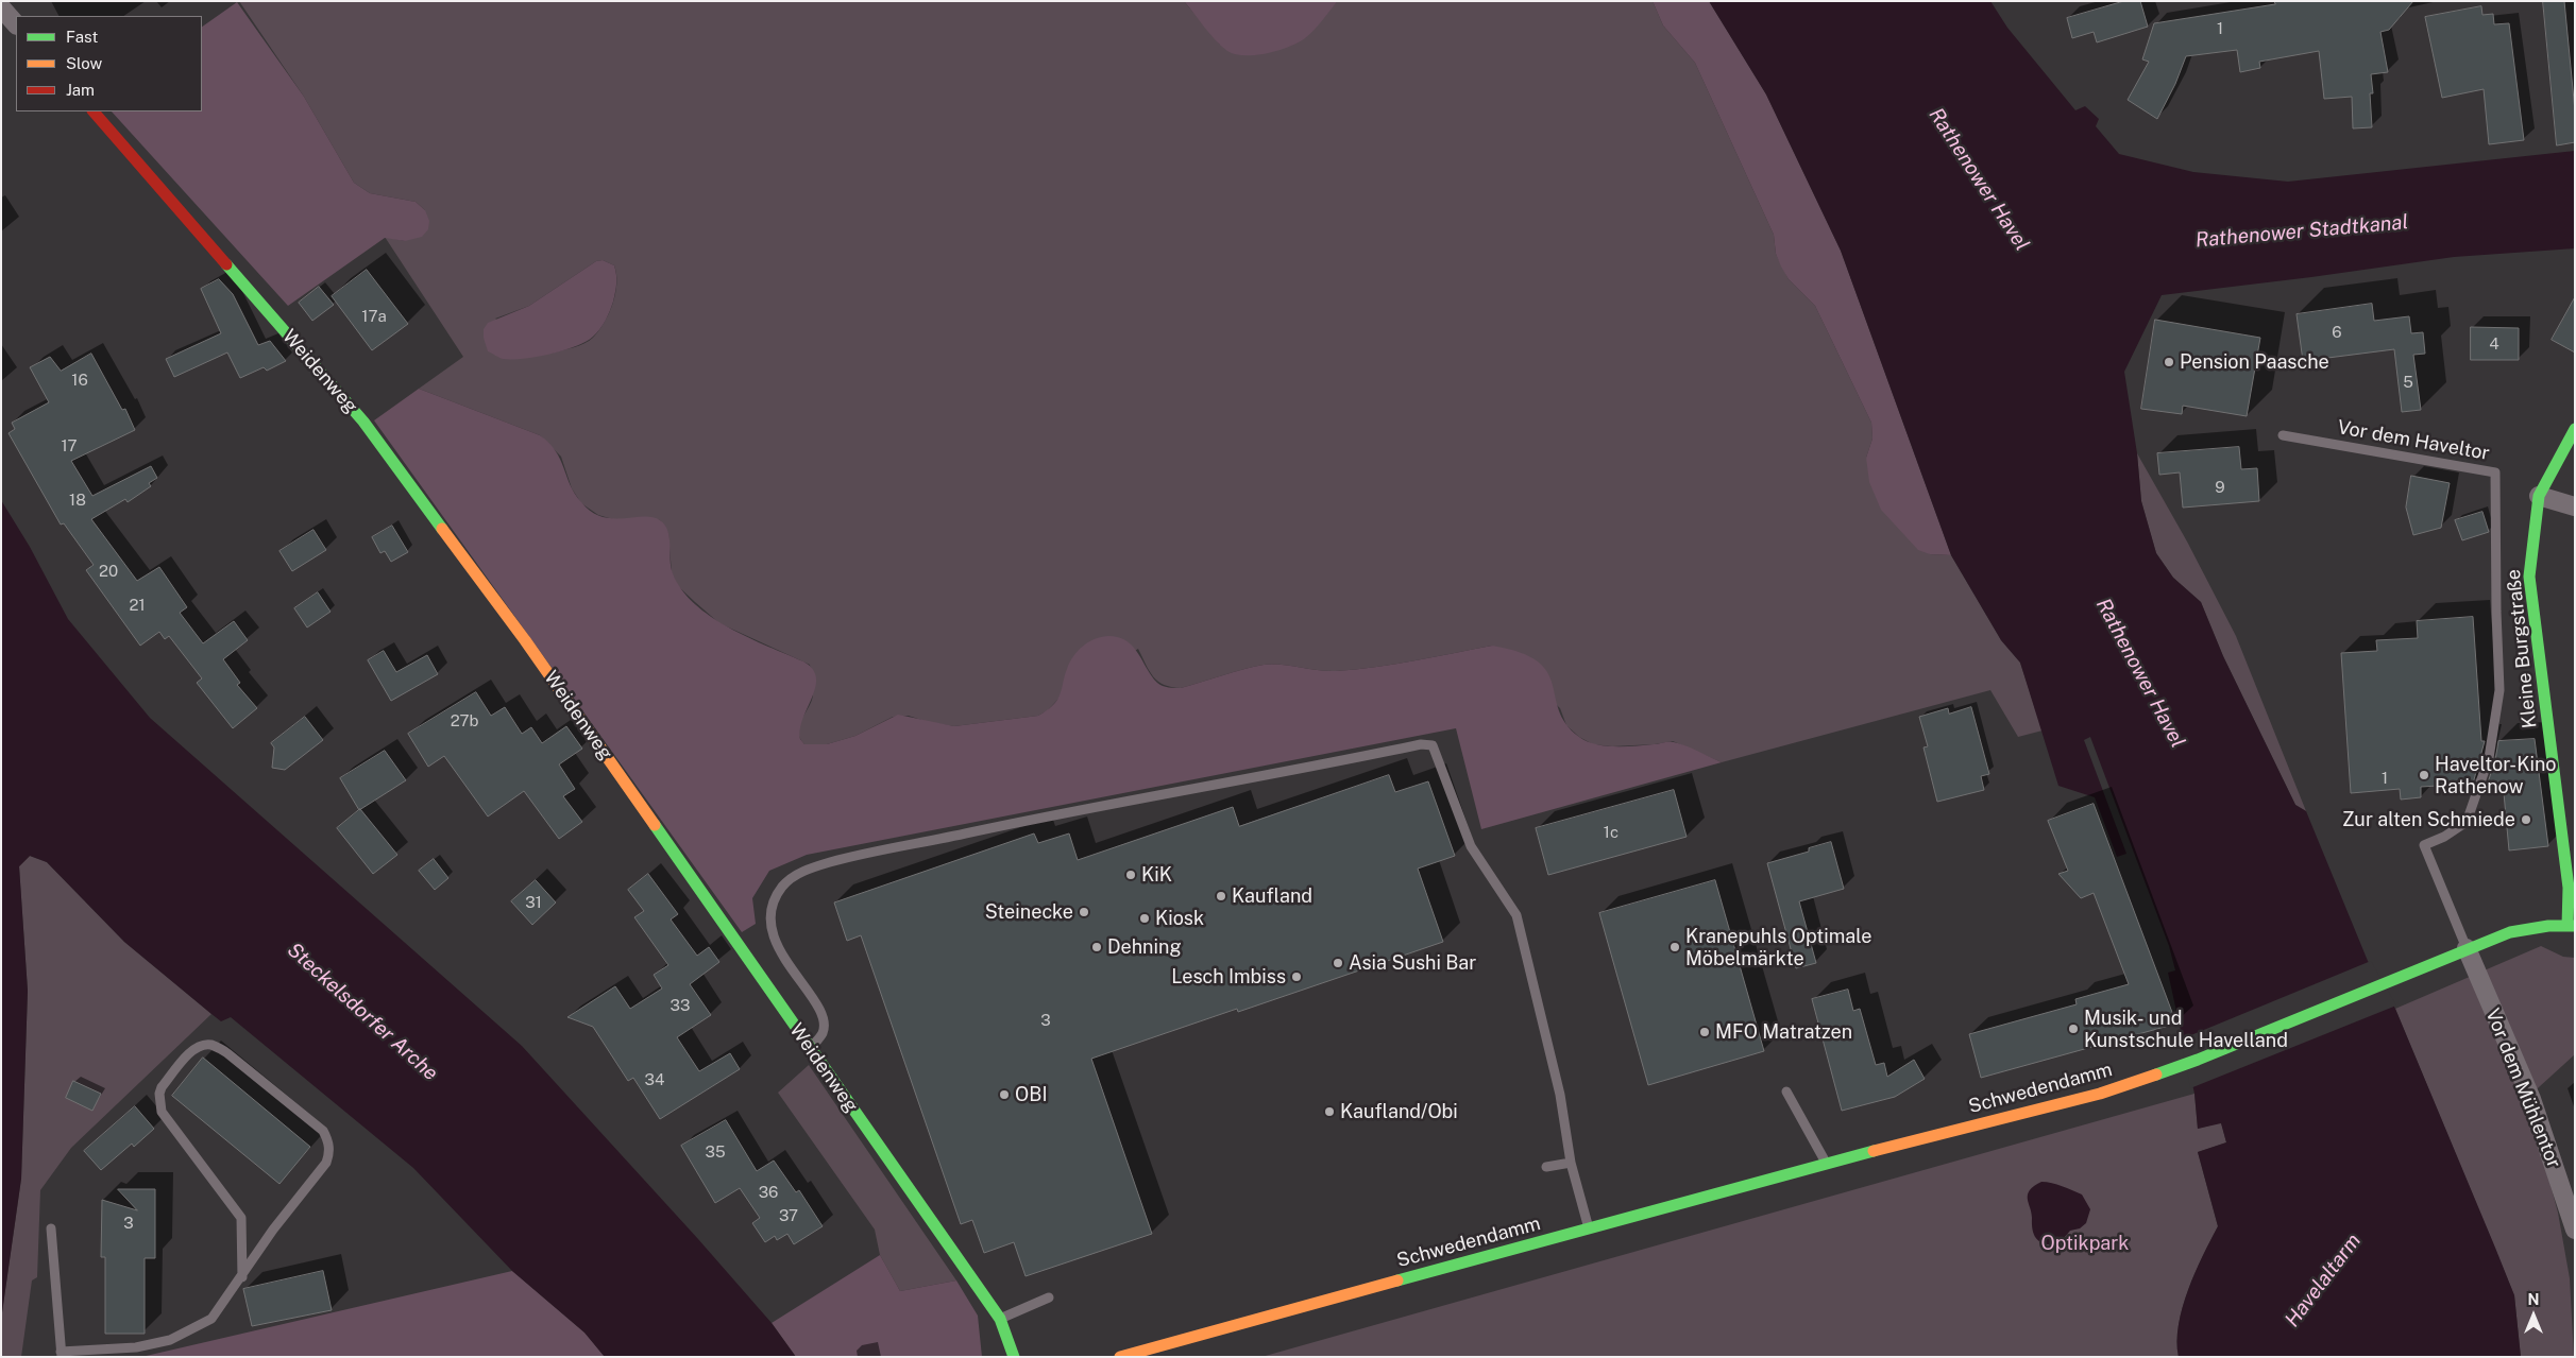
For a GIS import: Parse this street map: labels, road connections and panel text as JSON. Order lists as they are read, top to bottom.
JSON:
{
  "streets": {
    "street": [
      "Weidenweg",
      "Kleine Burgstraße",
      "Schwedendamm",
      "Vor dem Mühlentor"
    ],
    "lane": ["Vor dem Haveltor"]
  },
  "crossings": [
    ["Vor dem Haveltor", "Schwedendamm"],
    ["Vor dem Haveltor", "Vor dem Mühlentor"],
    ["Kleine Burgstraße", "Schwedendamm"],
    ["Schwedendamm", "Vor dem Mühlentor"]
  ],
  "water": [
    "Rathenower Havel",
    "Rathenower Stadtkanal",
    "Steckelsdorfer Arche",
    "Havelaltarm"
  ],
  "parks": ["Optikpark"],
  "places": [
    "Pension Paasche",
    "Haveltor-Kino Rathenow",
    "Zur alten Schmiede",
    "KiK",
    "Kaufland",
    "Steinecke",
    "Kiosk",
    "Dehning",
    "Kranepuhls Optimale Möbelmärkte",
    "Asia Sushi Bar",
    "Lesch Imbiss",
    "Musik- und Kunstschule Havelland",
    "MFO Matratzen",
    "OBI",
    "Kaufland/Obi"
  ],
  "house_numbers": [
    "1",
    "17a",
    "6",
    "4",
    "16",
    "5",
    "17",
    "9",
    "18",
    "20",
    "21",
    "27b",
    "1",
    "1c",
    "31",
    "33",
    "3",
    "34",
    "35",
    "36",
    "37",
    "3"
  ],
  "legend": ["Fast", "Slow", "Jam"],
  "north": "top"
}
